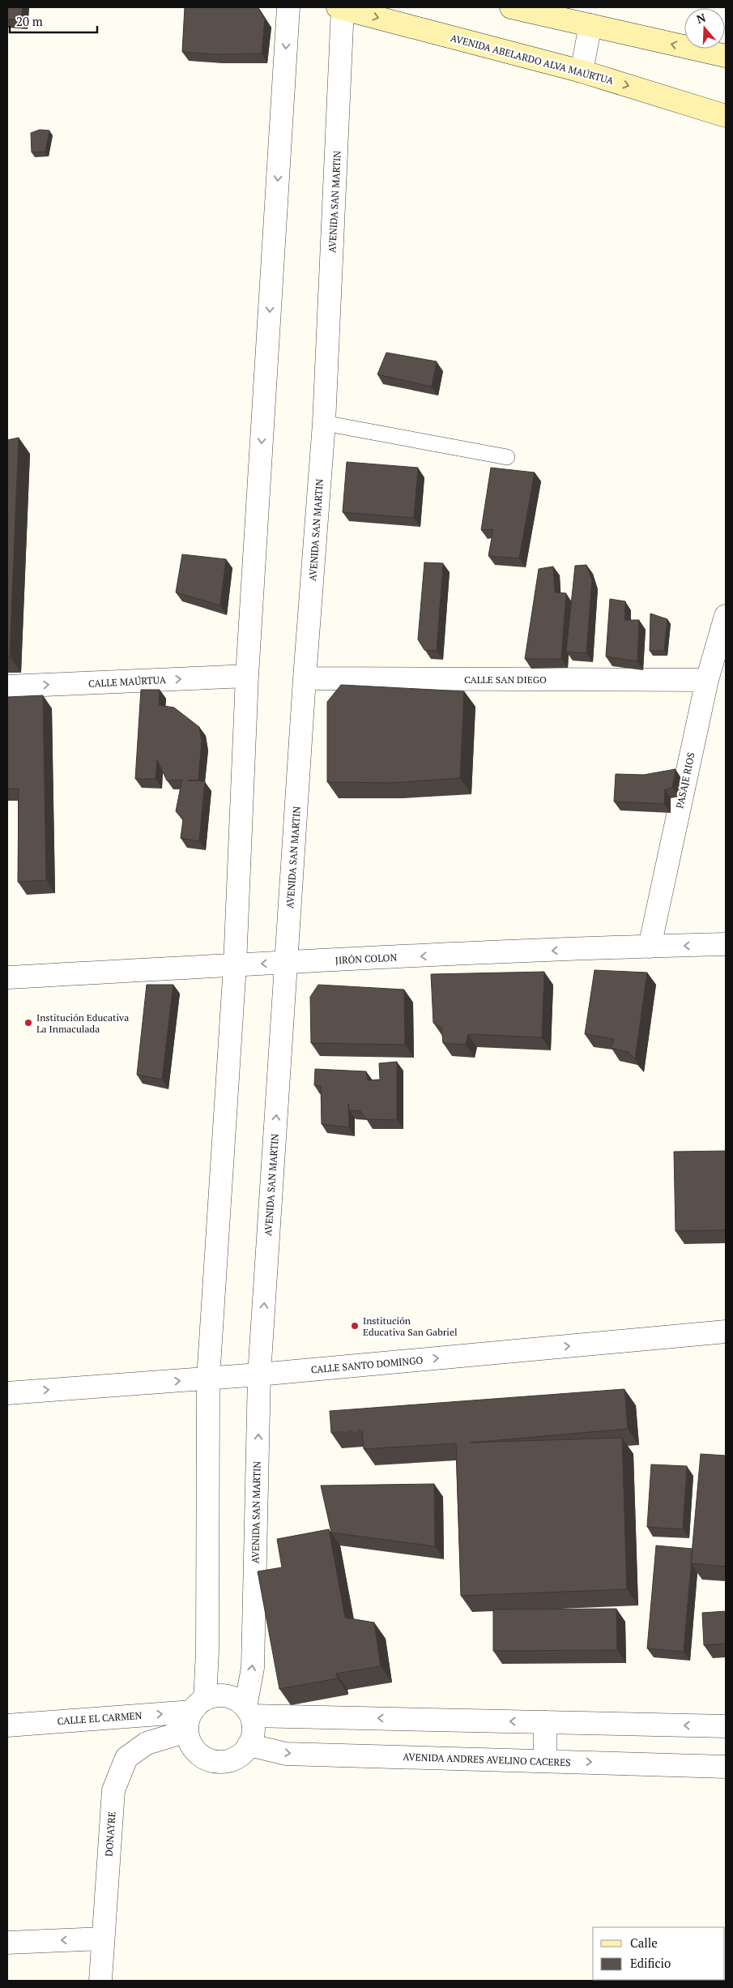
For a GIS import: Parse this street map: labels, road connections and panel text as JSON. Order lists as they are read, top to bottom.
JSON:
{
  "streets": {
    "street": [
      "AVENIDA ABELARDO ALVA MAÚRTUA",
      "AVENIDA SAN MARTIN",
      "CALLE SAN DIEGO",
      "CALLE MAÚRTUA",
      "PASAJE RIOS",
      "JIRÓN COLON",
      "CALLE SANTO DOMINGO",
      "CALLE EL CARMEN",
      "AVENIDA ANDRES AVELINO CACERES",
      "DONAYRE"
    ]
  },
  "crossings": [
    ["AVENIDA ABELARDO ALVA MAÚRTUA", "AVENIDA SAN MARTIN"],
    ["AVENIDA SAN MARTIN", "CALLE SAN DIEGO"],
    ["AVENIDA SAN MARTIN", "JIRÓN COLON"],
    ["AVENIDA SAN MARTIN", "CALLE SANTO DOMINGO"],
    ["AVENIDA SAN MARTIN", "CALLE EL CARMEN"],
    ["AVENIDA SAN MARTIN", "AVENIDA ANDRES AVELINO CACERES"],
    ["AVENIDA SAN MARTIN", "DONAYRE"],
    ["CALLE SAN DIEGO", "PASAJE RIOS"],
    ["PASAJE RIOS", "JIRÓN COLON"],
    ["CALLE EL CARMEN", "AVENIDA ANDRES AVELINO CACERES"],
    ["CALLE EL CARMEN", "DONAYRE"],
    ["AVENIDA ANDRES AVELINO CACERES", "DONAYRE"]
  ],
  "one_way": [
    "CALLE MAÚRTUA",
    "JIRÓN COLON",
    "CALLE SANTO DOMINGO",
    "CALLE EL CARMEN"
  ],
  "places": ["Institución Educativa La Inmaculada", "Institución Educativa San Gabriel"],
  "legend": ["Calle", "Edificio"],
  "scale_bar": "20 m",
  "north": "top"
}
